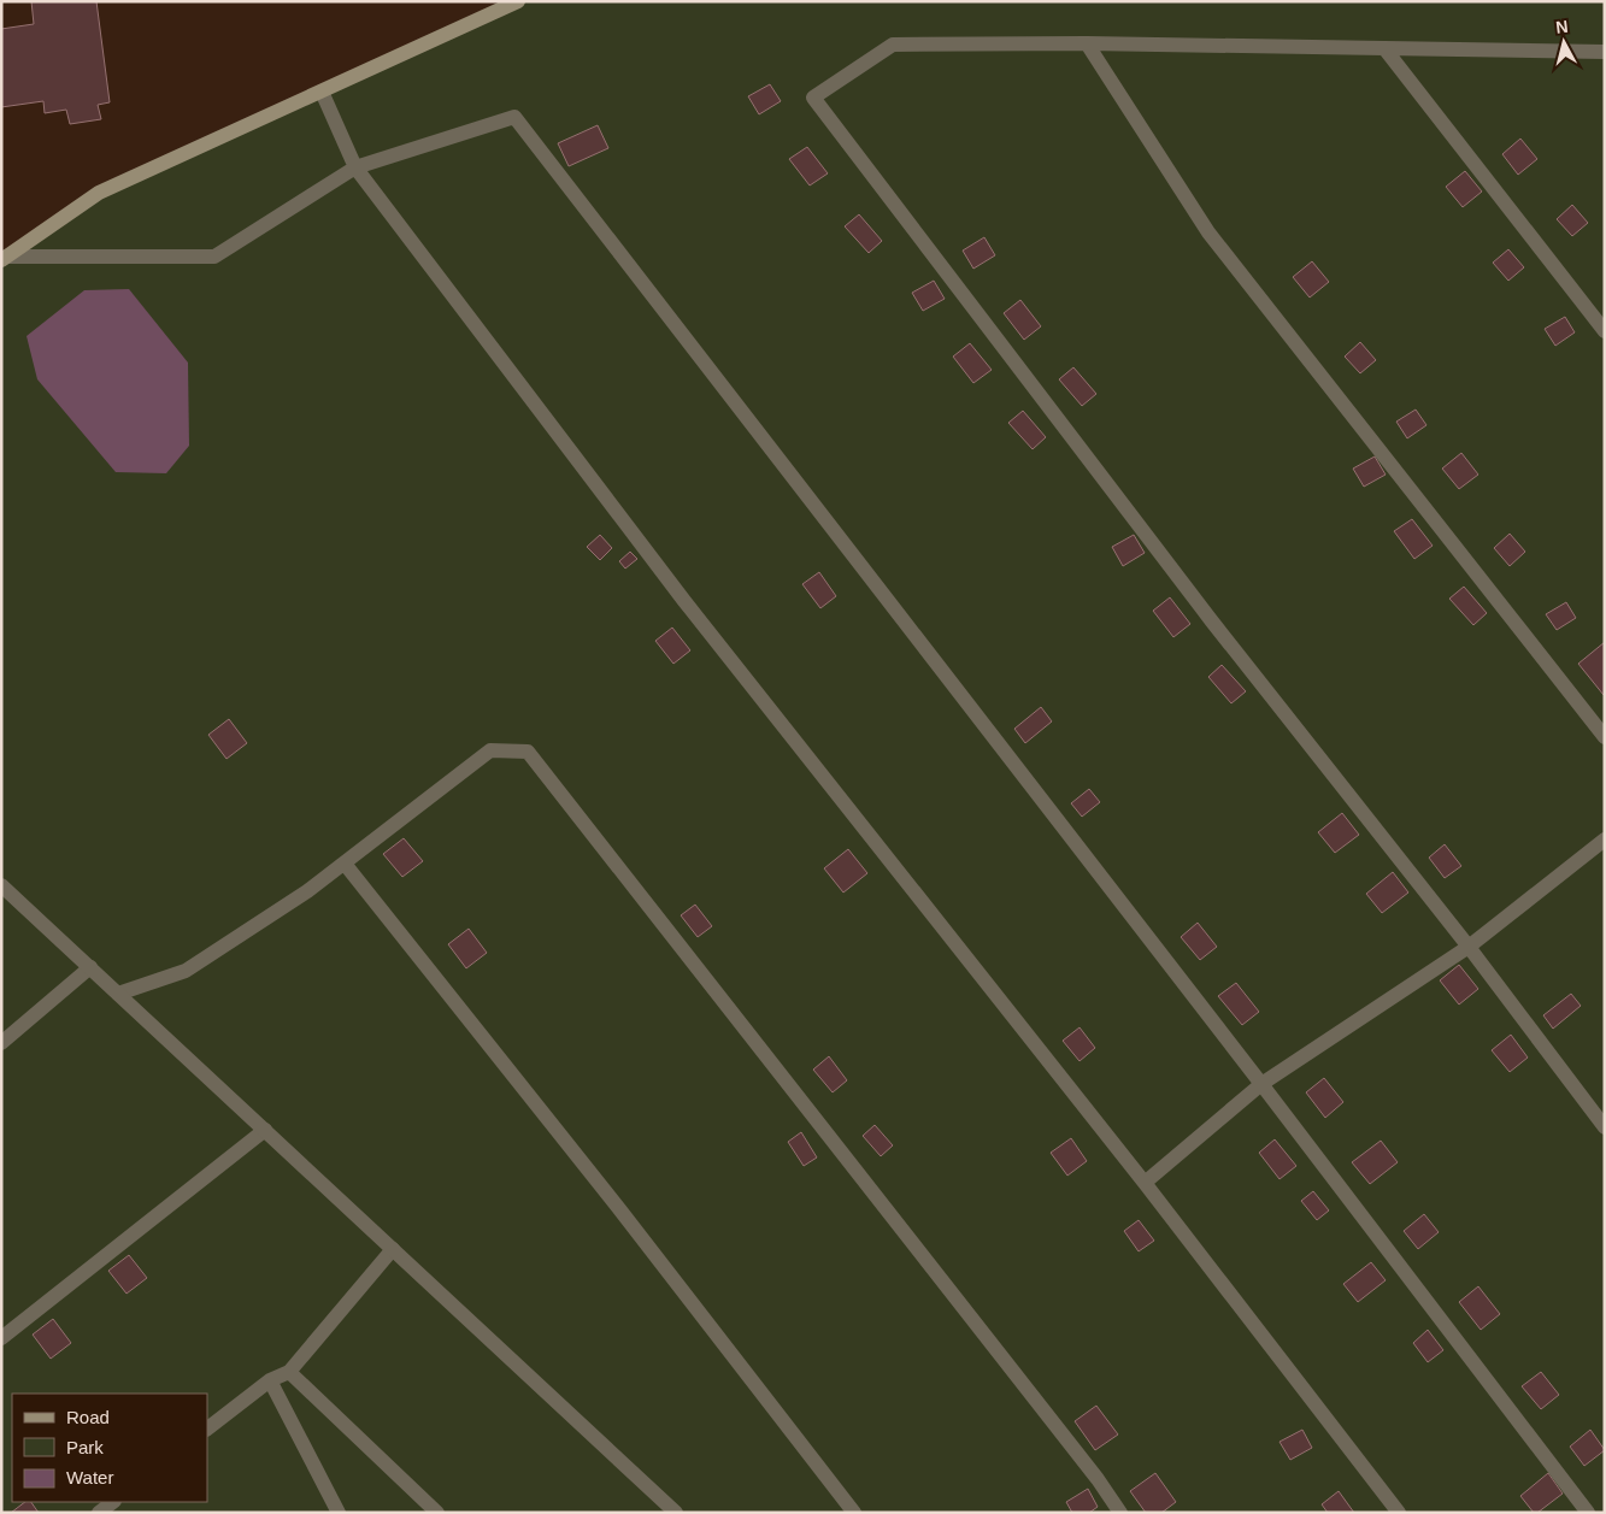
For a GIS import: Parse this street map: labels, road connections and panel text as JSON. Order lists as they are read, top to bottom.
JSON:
{
  "legend": ["Road", "Park", "Water"],
  "north": "top"
}
